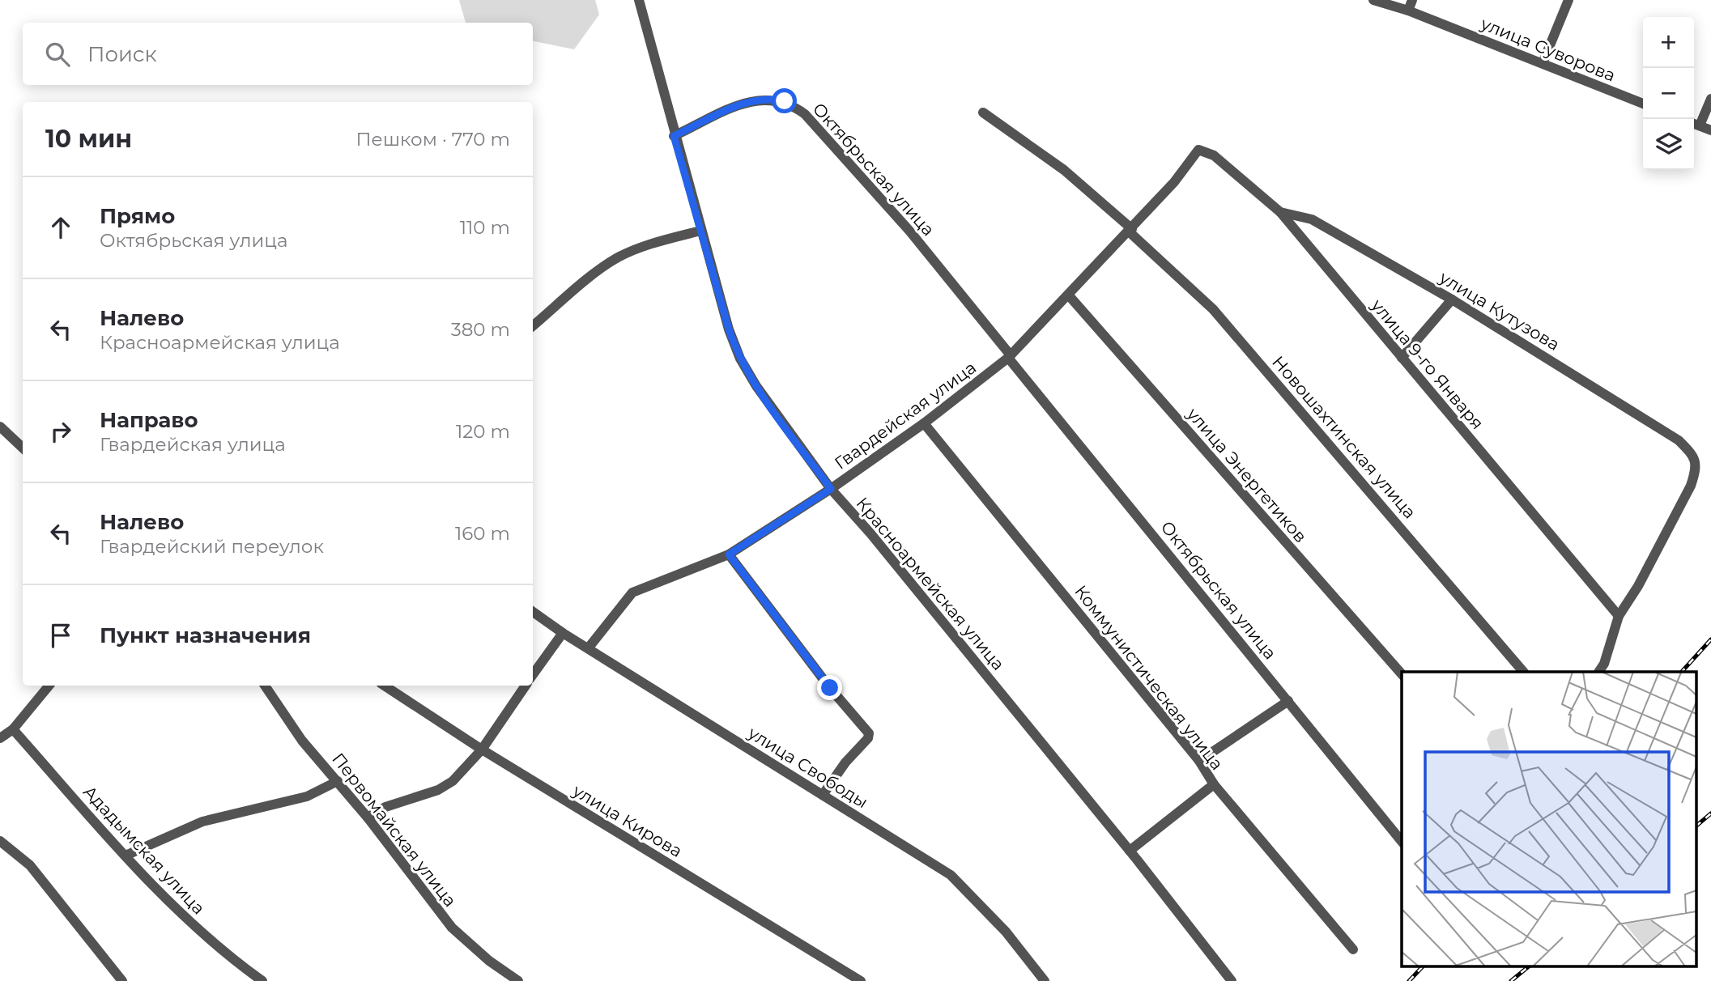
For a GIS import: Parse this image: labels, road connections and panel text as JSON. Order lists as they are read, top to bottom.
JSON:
{
  "streets": {
    "street": [
      "улица Суворова",
      "Октябрьская улица",
      "улица Кутузова",
      "улица 9-го Января",
      "Гвардейская улица",
      "Новошахтинская улица",
      "улица Энергетиков",
      "Красноармейская улица",
      "Коммунистическая улица",
      "улица Свободы",
      "улица Кирова",
      "Первомайская улица",
      "Ададымская улица"
    ]
  },
  "crossings": [
    ["Октябрьская улица", "Гвардейская улица"],
    ["Октябрьская улица", "Красноармейская улица"],
    ["улица Кутузова", "улица 9-го Января"],
    ["улица 9-го Января", "Гвардейская улица"],
    ["Гвардейская улица", "Новошахтинская улица"],
    ["Гвардейская улица", "улица Энергетиков"],
    ["Гвардейская улица", "Красноармейская улица"],
    ["Гвардейская улица", "Коммунистическая улица"],
    ["Гвардейская улица", "улица Свободы"]
  ],
  "page": {
    "map_buttons": ["+", "−"],
    "search": "Поиск",
    "heading": ["10 мин", "Пешком · 770 m"],
    "list": [
      ["Прямо", "Октябрьская улица", "110 m"],
      ["Налево", "Красноармейская улица", "380 m"],
      ["Направо", "Гвардейская улица", "120 m"],
      ["Налево", "Гвардейский переулок", "160 m"],
      "Пункт назначения"
    ]
  }
}
